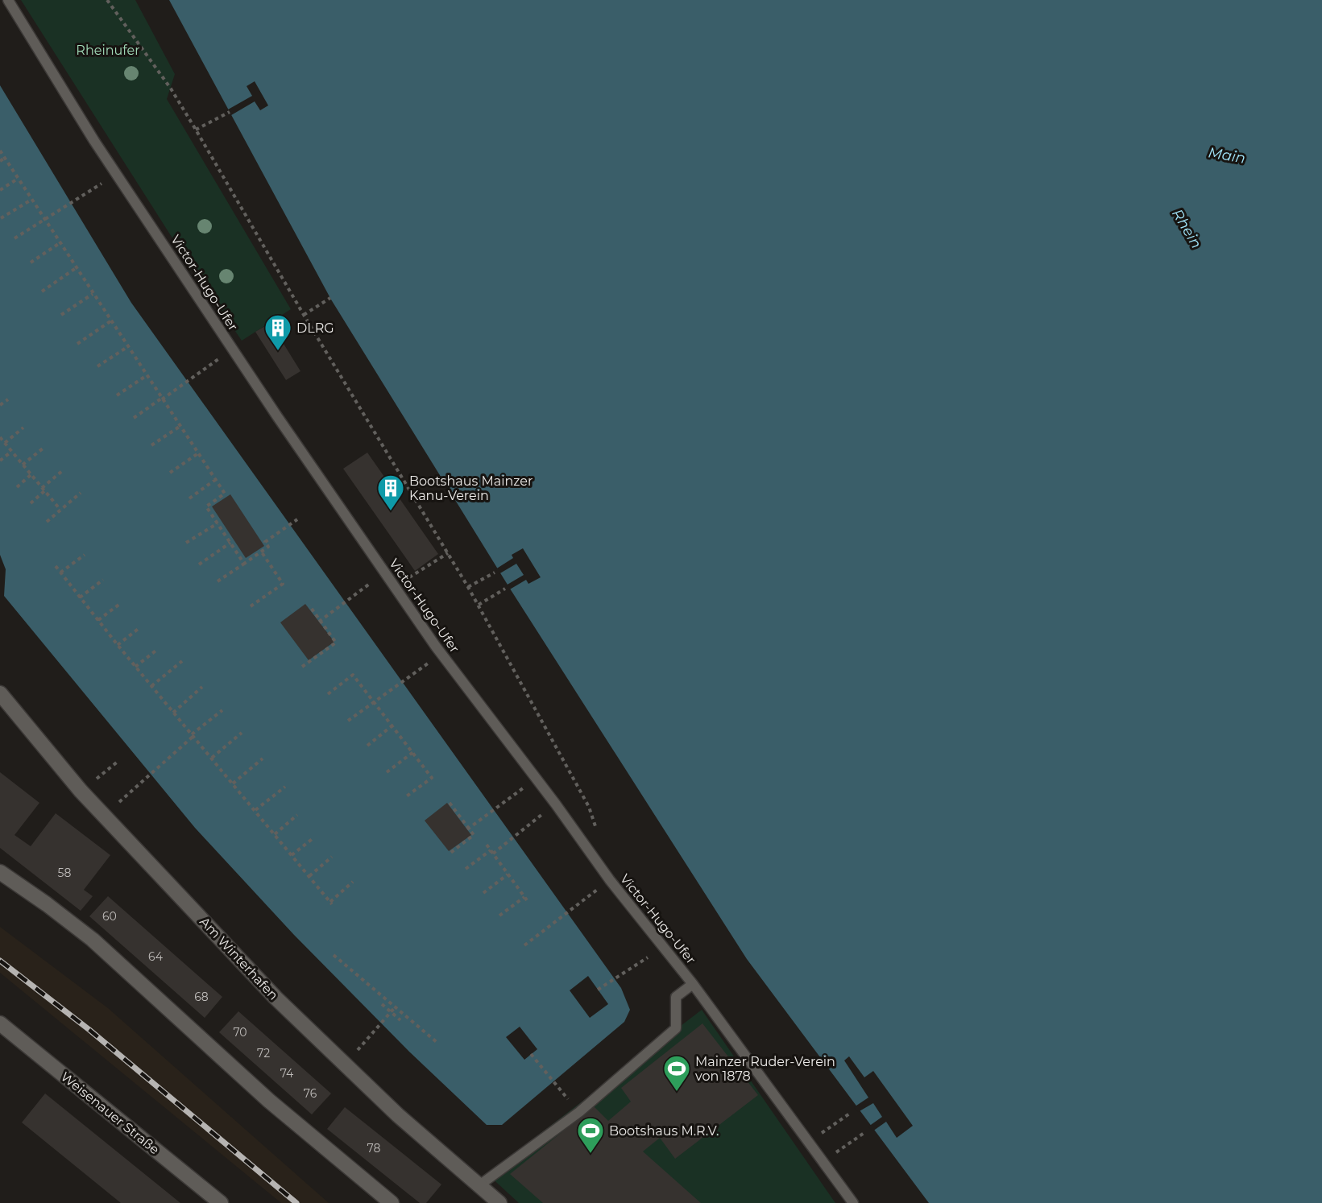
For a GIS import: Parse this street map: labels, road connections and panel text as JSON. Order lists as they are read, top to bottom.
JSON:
{
  "streets": {
    "street": ["Am Winterhafen", "Weisenauer Straße"],
    "lane": ["Victor-Hugo-Ufer"]
  },
  "water": ["Main", "Rhein"],
  "parks": ["Rheinufer"],
  "places": {
    "building": ["DLRG", "Bootshaus Mainzer Kanu-Verein"],
    "sports": ["Mainzer Ruder-Verein von 1878", "Bootshaus M.R.V."]
  },
  "house_numbers": [
    "58",
    "60",
    "64",
    "68",
    "70",
    "72",
    "74",
    "76",
    "78"
  ]
}
